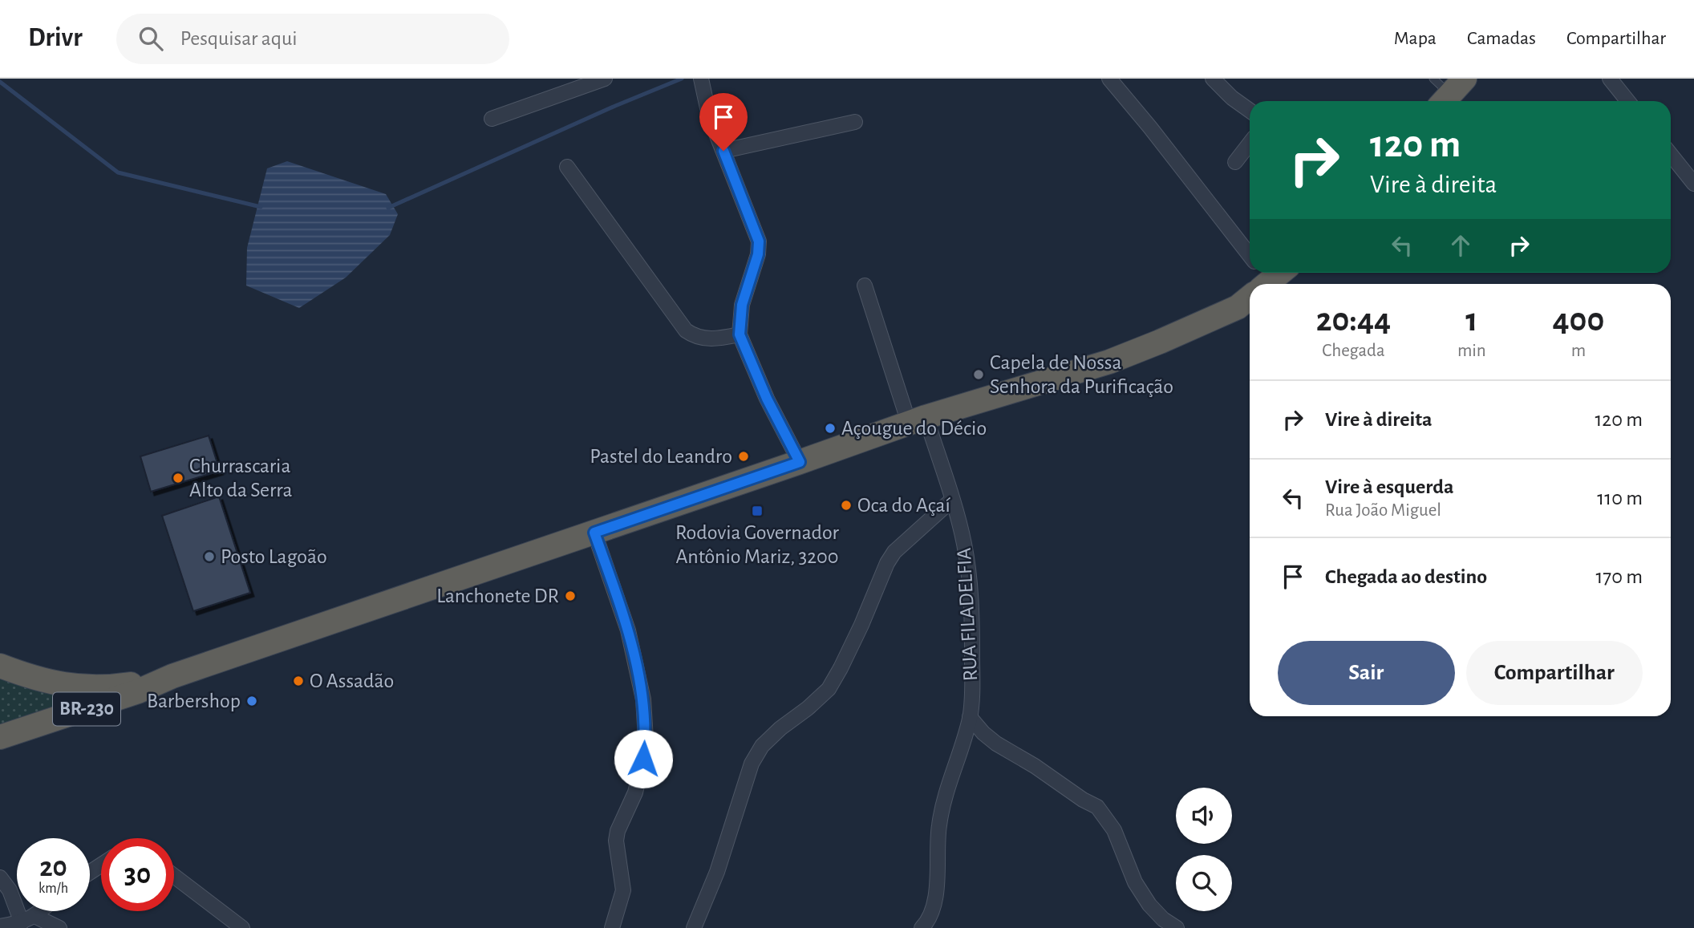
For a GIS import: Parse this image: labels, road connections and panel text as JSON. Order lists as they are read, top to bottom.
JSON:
{
  "streets": {
    "highway": ["BR-230"],
    "street": ["RUA FILADELFIA"]
  },
  "crossings": [
    ["RUA FILADELFIA", "BR-230"]
  ],
  "places": {
    "other": [
      "Capela de Nossa Senhora da Purificação",
      "Açougue do Décio",
      "Pastel do Leandro",
      "Churrascaria Alto da Serra",
      "Oca do Açaí",
      "Posto Lagoão",
      "Lanchonete DR",
      "O Assadão",
      "Barbershop"
    ],
    "transit": ["Rodovia Governador Antônio Mariz, 3200"]
  },
  "page": {
    "header": "Drivr",
    "search": "Pesquisar aqui",
    "nav": ["Mapa", "Camadas", "Compartilhar"],
    "turn": ["120 m", "Vire à direita"],
    "eta": [
      "20:44",
      "Chegada",
      "1",
      "min",
      "400",
      "m"
    ],
    "list": [
      {
        "name": "Vire à direita",
        "value": "120 m"
      },
      {
        "name": "Vire à esquerda",
        "note": "Rua João Miguel",
        "value": "110 m"
      },
      {
        "name": "Chegada ao destino",
        "value": "170 m"
      }
    ],
    "buttons": ["Sair", "Compartilhar"],
    "speed": "20 km/h",
    "limit": "30"
  }
}
